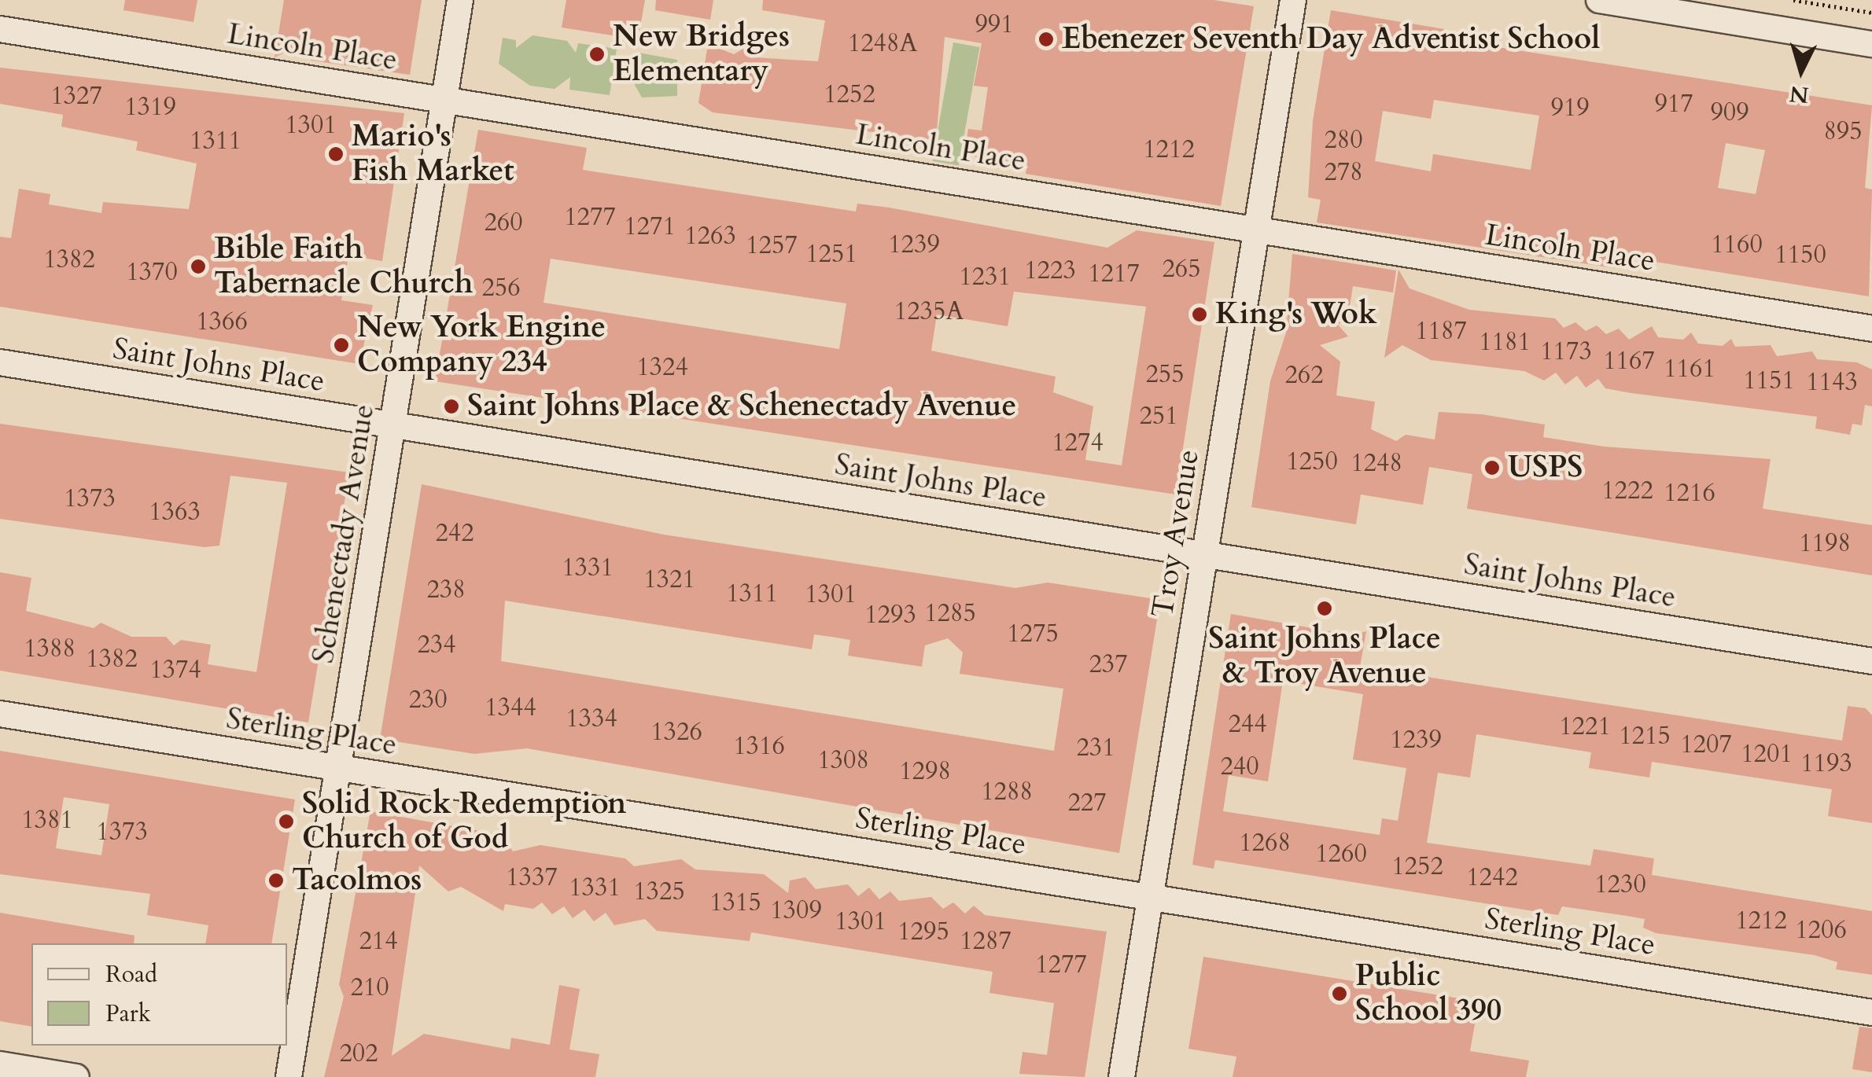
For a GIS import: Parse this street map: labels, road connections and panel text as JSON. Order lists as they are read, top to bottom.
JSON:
{
  "streets": {
    "street": [
      "Lincoln Place",
      "Saint Johns Place",
      "Schenectady Avenue",
      "Troy Avenue",
      "Sterling Place"
    ]
  },
  "crossings": [
    ["Lincoln Place", "Schenectady Avenue"],
    ["Lincoln Place", "Troy Avenue"],
    ["Saint Johns Place", "Schenectady Avenue"],
    ["Saint Johns Place", "Troy Avenue"],
    ["Schenectady Avenue", "Sterling Place"],
    ["Troy Avenue", "Sterling Place"]
  ],
  "places": [
    "Ebenezer Seventh Day Adventist School",
    "New Bridges Elementary",
    "Mario's Fish Market",
    "Bible Faith Tabernacle Church",
    "King's Wok",
    "New York Engine Company 234",
    "Saint Johns Place & Schenectady Avenue",
    "USPS",
    "Saint Johns Place & Troy Avenue",
    "Solid Rock Redemption Church of God",
    "Tacolmos",
    "Public School 390"
  ],
  "house_numbers": [
    "991",
    "1248A",
    "1252",
    "1327",
    "917",
    "1319",
    "919",
    "909",
    "1301",
    "895",
    "280",
    "1311",
    "1212",
    "278",
    "1277",
    "260",
    "1271",
    "1263",
    "1239",
    "1160",
    "1257",
    "1251",
    "1150",
    "1382",
    "265",
    "1223",
    "1370",
    "1217",
    "1231",
    "256",
    "1235A",
    "1366",
    "1187",
    "1181",
    "1173",
    "1167",
    "1324",
    "1161",
    "255",
    "262",
    "1151",
    "1143",
    "251",
    "1274",
    "1250",
    "1248",
    "1222",
    "1216",
    "1373",
    "1363",
    "242",
    "1198",
    "1331",
    "1321",
    "238",
    "1311",
    "1301",
    "1285",
    "1293",
    "1275",
    "234",
    "1388",
    "1382",
    "237",
    "1374",
    "230",
    "1344",
    "1334",
    "244",
    "1221",
    "1326",
    "1215",
    "1239",
    "1207",
    "1316",
    "231",
    "1201",
    "1308",
    "1193",
    "240",
    "1298",
    "1288",
    "227",
    "1381",
    "1373",
    "1268",
    "1260",
    "1252",
    "1337",
    "1242",
    "1230",
    "1331",
    "1325",
    "1315",
    "1309",
    "1212",
    "1301",
    "1206",
    "1295",
    "214",
    "1287",
    "1277",
    "210",
    "202"
  ],
  "legend": ["Road", "Park"],
  "north": "bottom"
}
